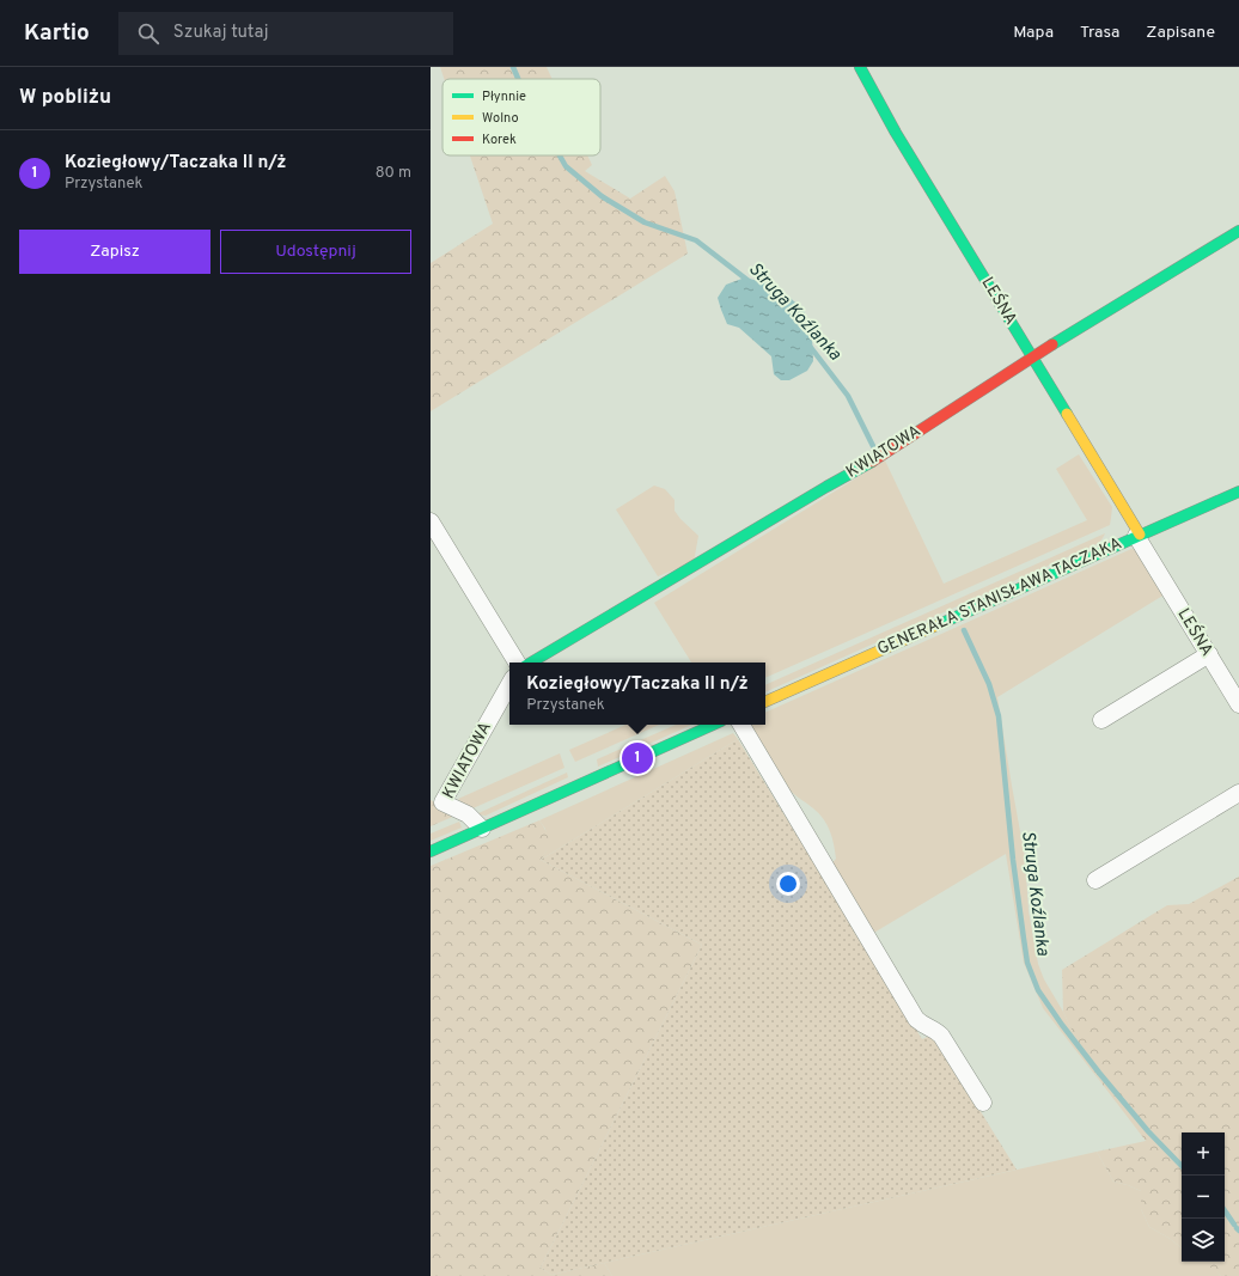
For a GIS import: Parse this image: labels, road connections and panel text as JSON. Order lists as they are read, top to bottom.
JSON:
{
  "streets": {
    "street": ["LEŚNA", "KWIATOWA", "GENERAŁA STANISŁAWA TACZAKA"]
  },
  "crossings": [
    ["LEŚNA", "KWIATOWA"],
    ["LEŚNA", "GENERAŁA STANISŁAWA TACZAKA"]
  ],
  "water": ["Struga Koźlanka"],
  "legend": ["Płynnie", "Wolno", "Korek"],
  "page": {
    "header": "Kartio",
    "search": "Szukaj tutaj",
    "nav": ["Mapa", "Trasa", "Zapisane"],
    "heading": "W pobliżu",
    "list": [
      {
        "mark": "1",
        "name": "Koziegłowy/Taczaka II n/ż",
        "note": "Przystanek",
        "value": "80 m"
      }
    ],
    "buttons": ["Zapisz", "Udostępnij"],
    "popup": ["Koziegłowy/Taczaka II n/ż", "Przystanek"],
    "pins": "1",
    "map_buttons": ["+", "−"]
  }
}
